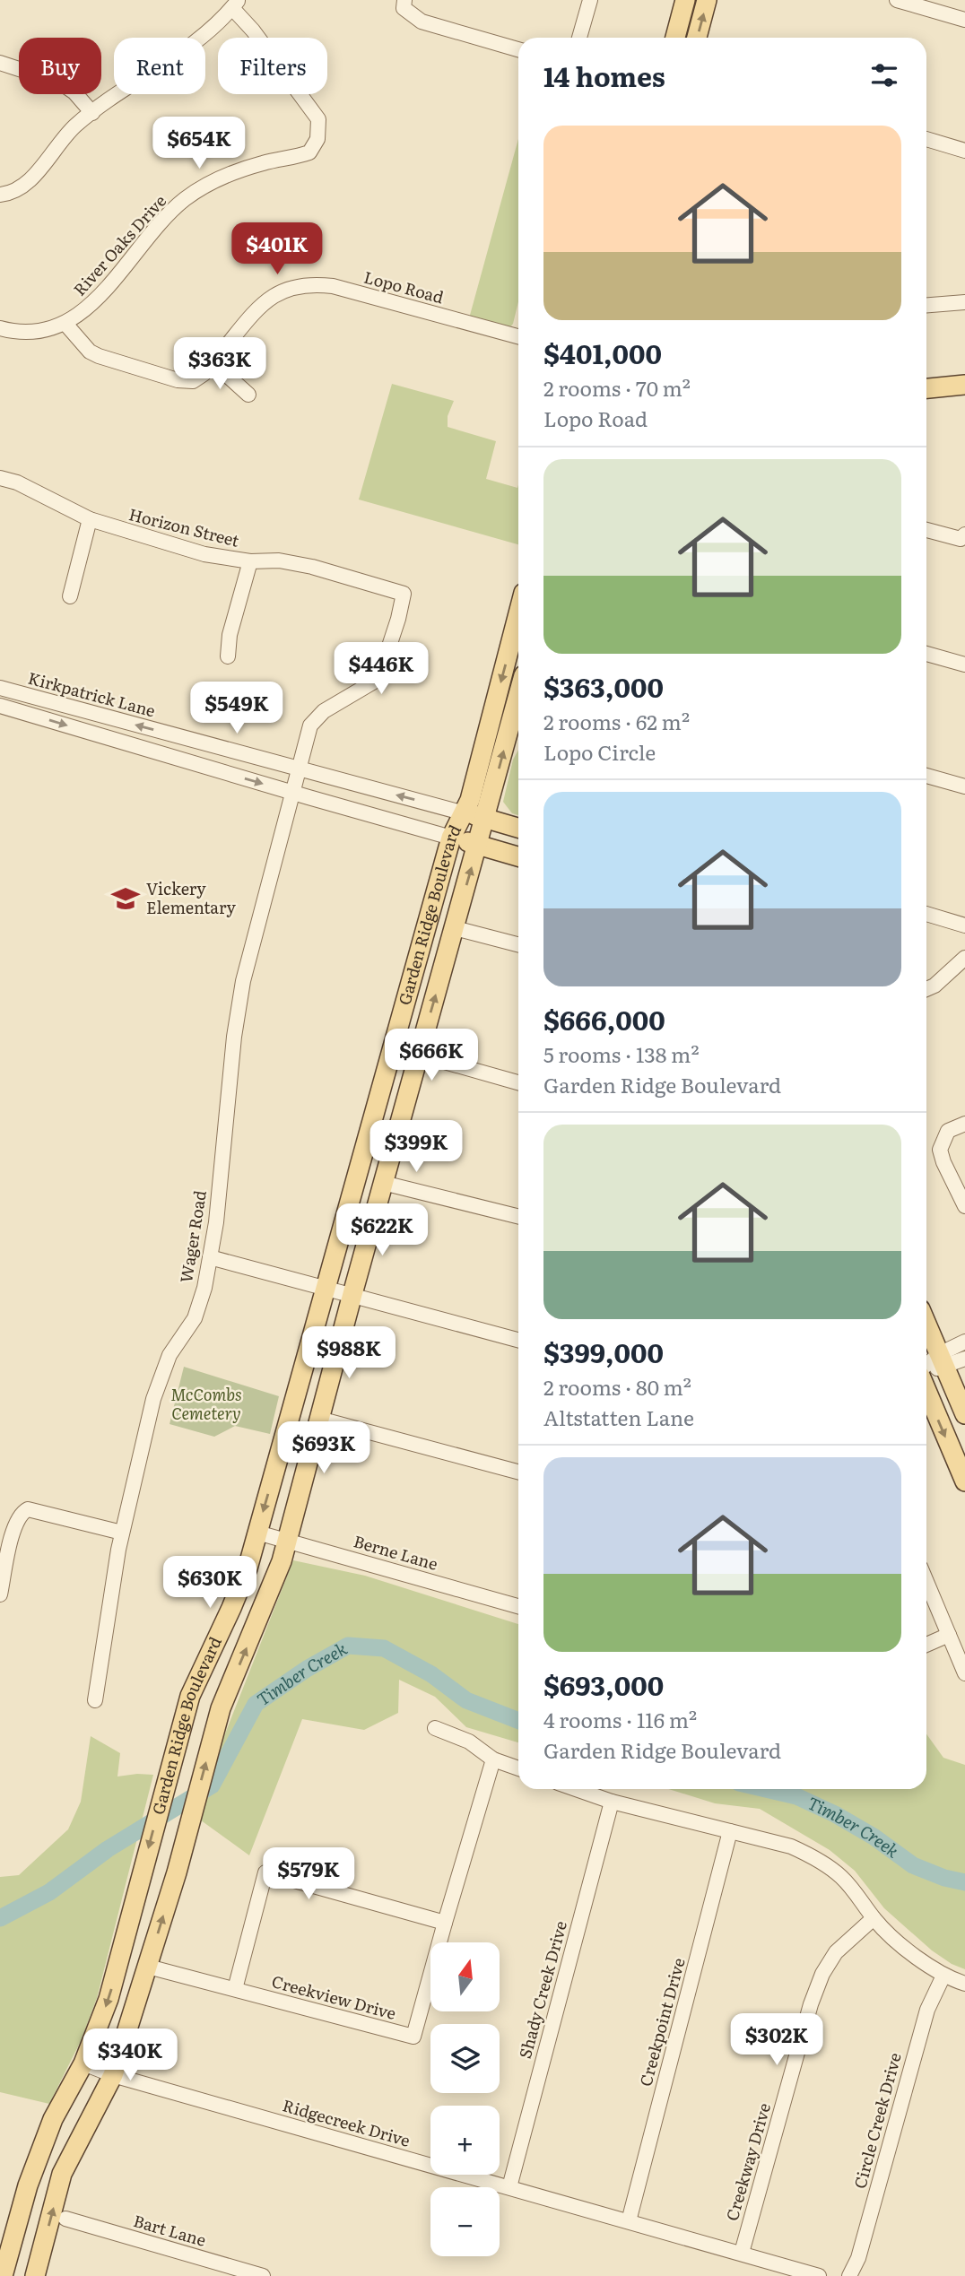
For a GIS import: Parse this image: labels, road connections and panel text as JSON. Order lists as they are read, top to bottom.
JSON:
{
  "streets": {
    "main road": ["Garden Ridge Boulevard"],
    "street": [
      "River Oaks Drive",
      "Lopo Road",
      "Horizon Street",
      "Kirkpatrick Lane",
      "Wager Road",
      "Berne Lane",
      "Shady Creek Drive",
      "Creekview Drive",
      "Creekpoint Drive",
      "Circle Creek Drive",
      "Ridgecreek Drive",
      "Creekway Drive",
      "Bart Lane"
    ]
  },
  "crossings": [
    ["River Oaks Drive", "Lopo Road"],
    ["Horizon Street", "Wager Road"],
    ["Kirkpatrick Lane", "Garden Ridge Boulevard"],
    ["Kirkpatrick Lane", "Wager Road"],
    ["Garden Ridge Boulevard", "Berne Lane"],
    ["Garden Ridge Boulevard", "Creekview Drive"],
    ["Garden Ridge Boulevard", "Ridgecreek Drive"],
    ["Shady Creek Drive", "Ridgecreek Drive"],
    ["Creekpoint Drive", "Ridgecreek Drive"],
    ["Ridgecreek Drive", "Creekway Drive"]
  ],
  "water": ["Timber Creek"],
  "parks": ["McCombs Cemetery"],
  "places": {
    "school or university": ["Vickery Elementary"]
  },
  "north": "top",
  "page": {
    "chip": ["Buy", "Rent", "Filters"],
    "heading": "14 homes",
    "list": [
      {
        "name": "$401,000",
        "note": "2 rooms · 70 m² · Lopo Road"
      },
      {
        "name": "$363,000",
        "note": "2 rooms · 62 m² · Lopo Circle"
      },
      {
        "name": "$666,000",
        "note": "5 rooms · 138 m² · Garden Ridge Boulevard"
      },
      {
        "name": "$399,000",
        "note": "2 rooms · 80 m² · Altstatten Lane"
      },
      {
        "name": "$693,000",
        "note": "4 rooms · 116 m² · Garden Ridge Boulevard"
      }
    ],
    "price": [
      "$654K",
      "$401K",
      "$363K",
      "$446K",
      "$549K",
      "$666K",
      "$399K",
      "$622K",
      "$988K",
      "$693K",
      "$630K",
      "$579K",
      "$302K",
      "$340K"
    ],
    "map_buttons": ["+", "−"]
  }
}
